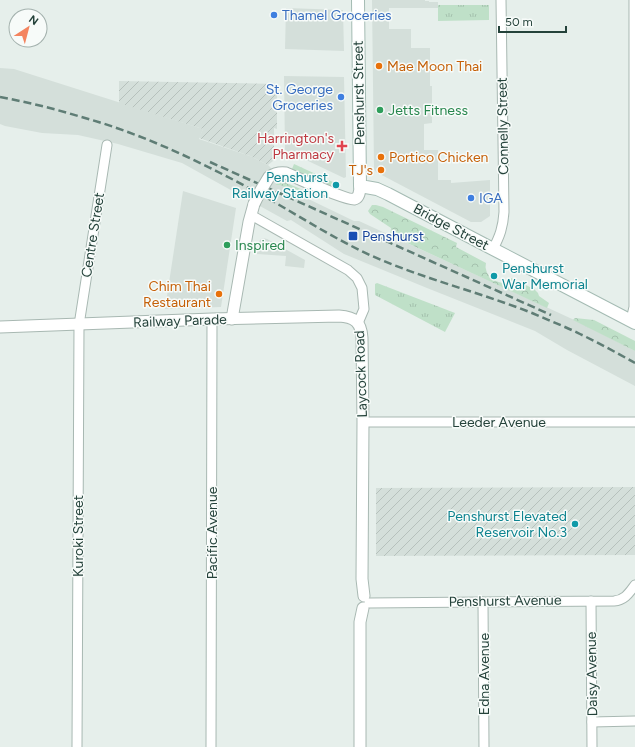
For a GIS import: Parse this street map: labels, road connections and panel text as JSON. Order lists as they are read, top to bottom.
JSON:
{
  "streets": {
    "main road": ["Penshurst Street", "Bridge Street"],
    "street": [
      "Connelly Street",
      "Centre Street",
      "Railway Parade",
      "Laycock Road",
      "Leeder Avenue",
      "Pacific Avenue",
      "Kuroki Street",
      "Penshurst Avenue",
      "Edna Avenue",
      "Daisy Avenue"
    ]
  },
  "crossings": [
    ["Penshurst Street", "Bridge Street"],
    ["Connelly Street", "Bridge Street"],
    ["Centre Street", "Railway Parade"],
    ["Centre Street", "Kuroki Street"],
    ["Railway Parade", "Laycock Road"],
    ["Railway Parade", "Pacific Avenue"],
    ["Railway Parade", "Kuroki Street"],
    ["Laycock Road", "Leeder Avenue"],
    ["Laycock Road", "Penshurst Avenue"],
    ["Penshurst Avenue", "Edna Avenue"],
    ["Penshurst Avenue", "Daisy Avenue"]
  ],
  "places": {
    "other": [
      "Thamel Groceries",
      "Mae Moon Thai",
      "St. George Groceries",
      "Jetts Fitness",
      "Portico Chicken",
      "TJ's",
      "Penshurst Railway Station",
      "IGA",
      "Inspired",
      "Penshurst War Memorial",
      "Chim Thai Restaurant",
      "Penshurst Elevated Reservoir No.3"
    ],
    "health": ["Harrington's Pharmacy"],
    "transit": ["Penshurst"]
  },
  "scale_bar": "50 m",
  "north": "top right"
}
